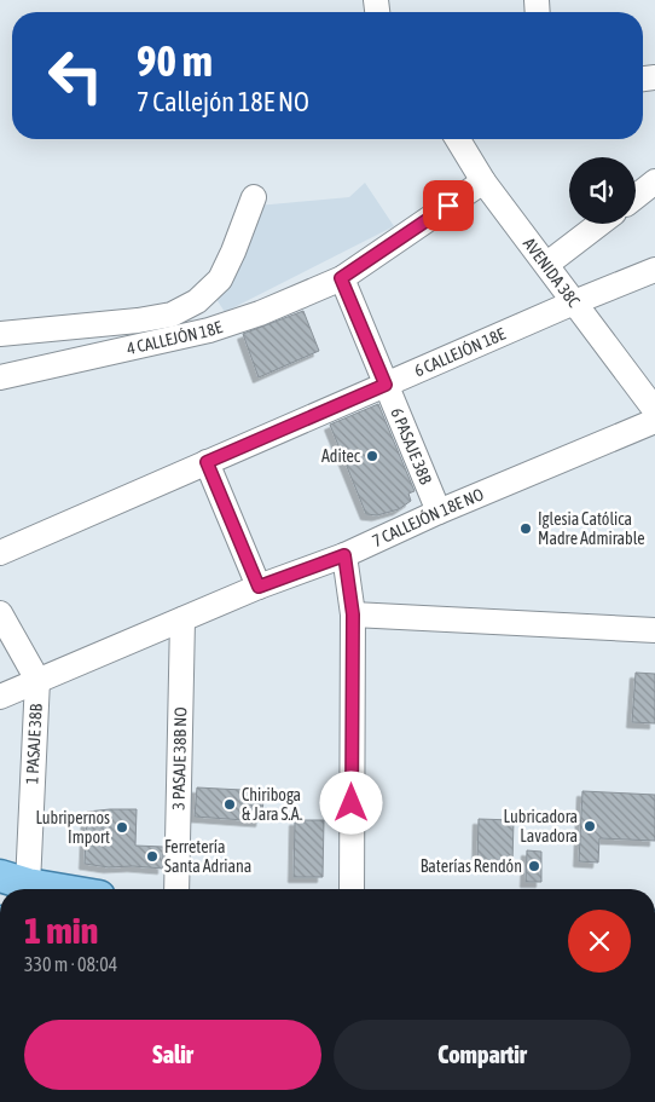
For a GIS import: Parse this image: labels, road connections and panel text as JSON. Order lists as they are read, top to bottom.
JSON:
{
  "streets": {
    "street": [
      "AVENIDA 38C",
      "4 CALLEJÓN 18E",
      "6 CALLEJÓN 18E",
      "6 PASAJE 38B",
      "7 CALLEJÓN 18E NO",
      "1 PASAJE 38B",
      "3 PASAJE 38B NO"
    ]
  },
  "crossings": [
    ["AVENIDA 38C", "4 CALLEJÓN 18E"],
    ["AVENIDA 38C", "6 CALLEJÓN 18E"],
    ["4 CALLEJÓN 18E", "6 PASAJE 38B"],
    ["6 CALLEJÓN 18E", "6 PASAJE 38B"],
    ["6 PASAJE 38B", "7 CALLEJÓN 18E NO"],
    ["7 CALLEJÓN 18E NO", "1 PASAJE 38B"],
    ["7 CALLEJÓN 18E NO", "3 PASAJE 38B NO"]
  ],
  "places": [
    "Aditec",
    "Iglesia Católica Madre Admirable",
    "Chiriboga & Jara S.A.",
    "Lubricadora Lavadora",
    "Lubripernos Import",
    "Ferretería Santa Adriana",
    "Baterías Rendón"
  ],
  "page": {
    "turn": ["90 m", "7 Callejón 18E NO"],
    "heading": ["1 min", "330 m · 08:04"],
    "buttons": ["Salir", "Compartir"]
  }
}
